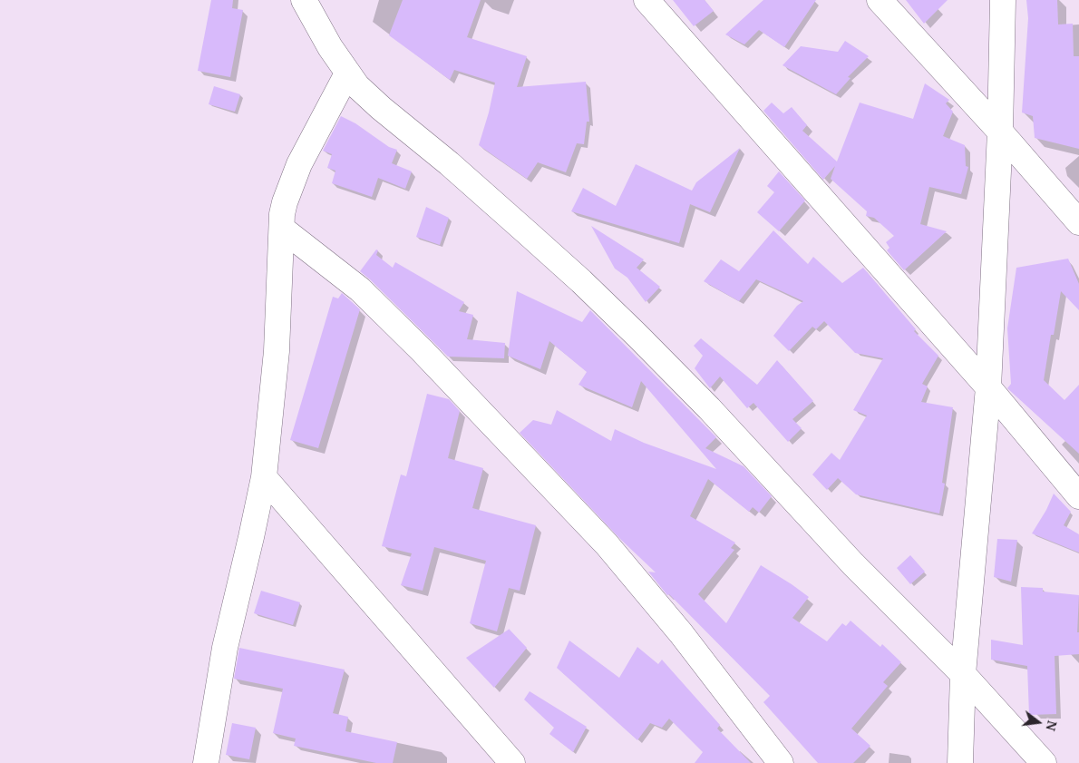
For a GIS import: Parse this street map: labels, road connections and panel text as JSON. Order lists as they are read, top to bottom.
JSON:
{
  "north": "right"
}
